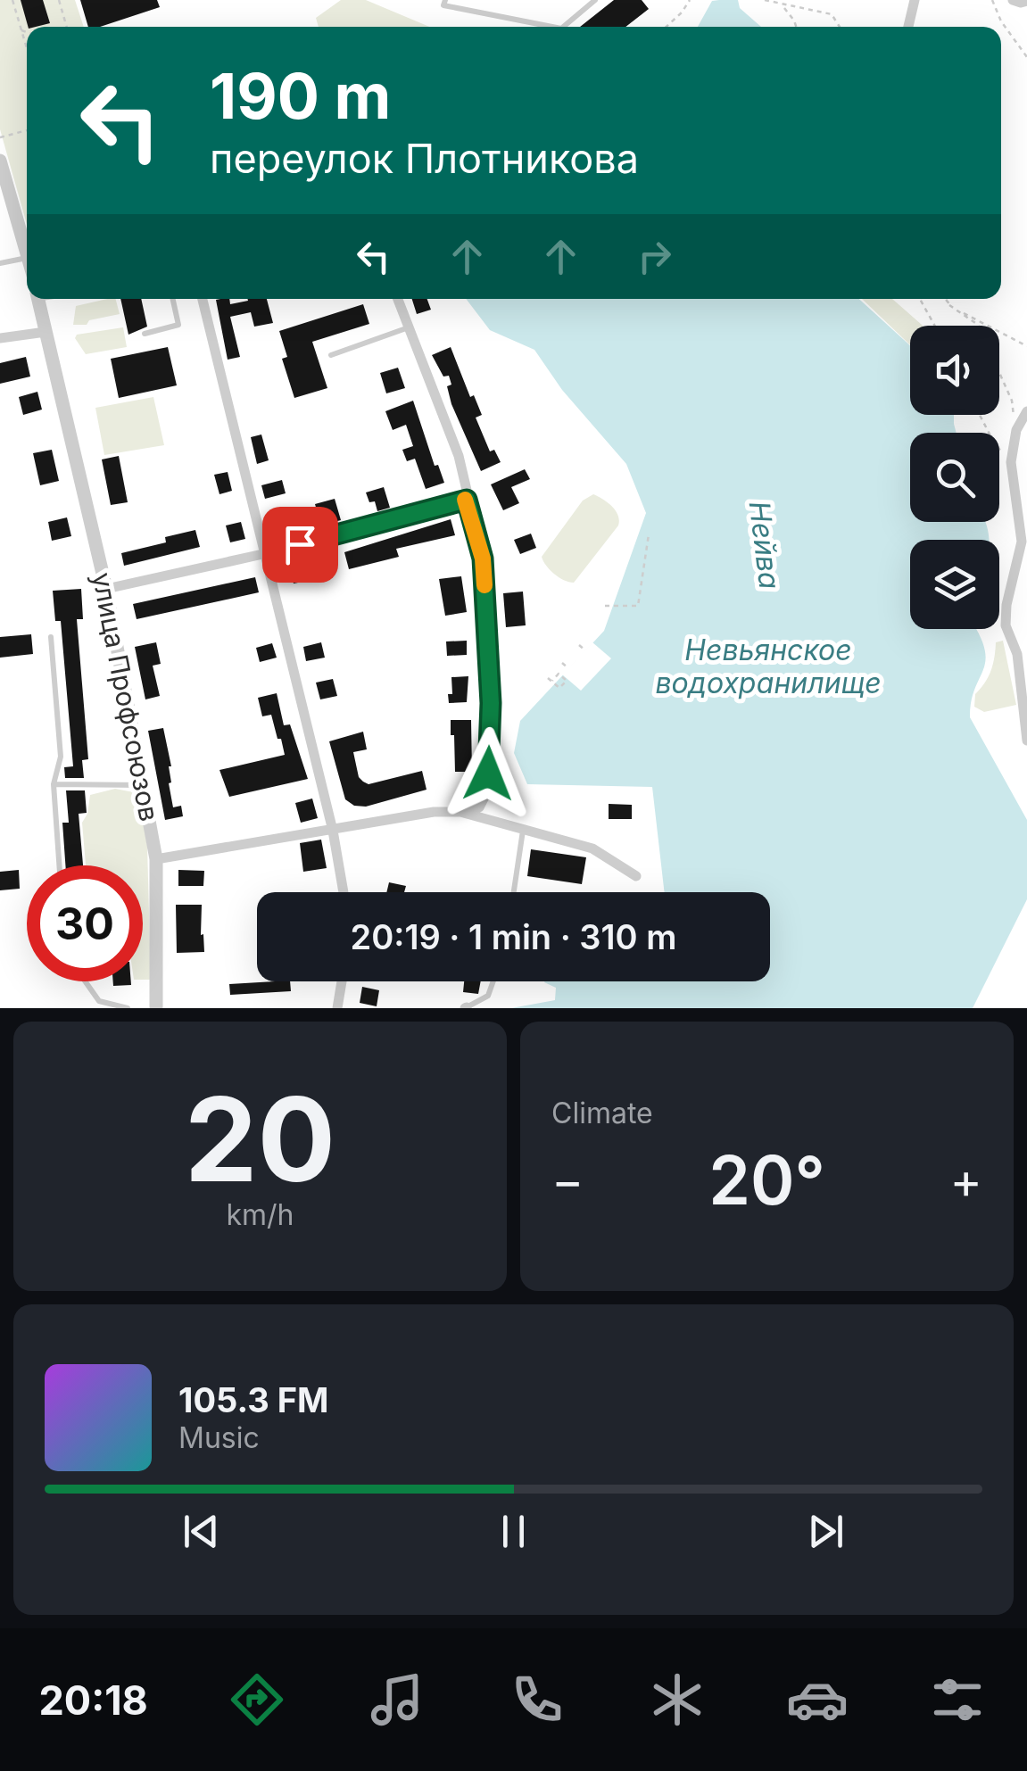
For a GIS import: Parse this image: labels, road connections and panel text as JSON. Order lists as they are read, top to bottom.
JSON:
{
  "streets": {
    "street": ["улица Профсоюзов"]
  },
  "water": ["Нейва", "Невьянское водохранилище"],
  "page": {
    "turn": ["190 m", "переулок Плотникова"],
    "limit": "30",
    "trip": "20:19 · 1 min · 310 m",
    "tile": [
      ["20", "km/h"],
      "Climate"
    ],
    "heat": ["−", "20°", "+"],
    "song": ["105.3 FM", "Music"],
    "tabs": "20:18"
  }
}
